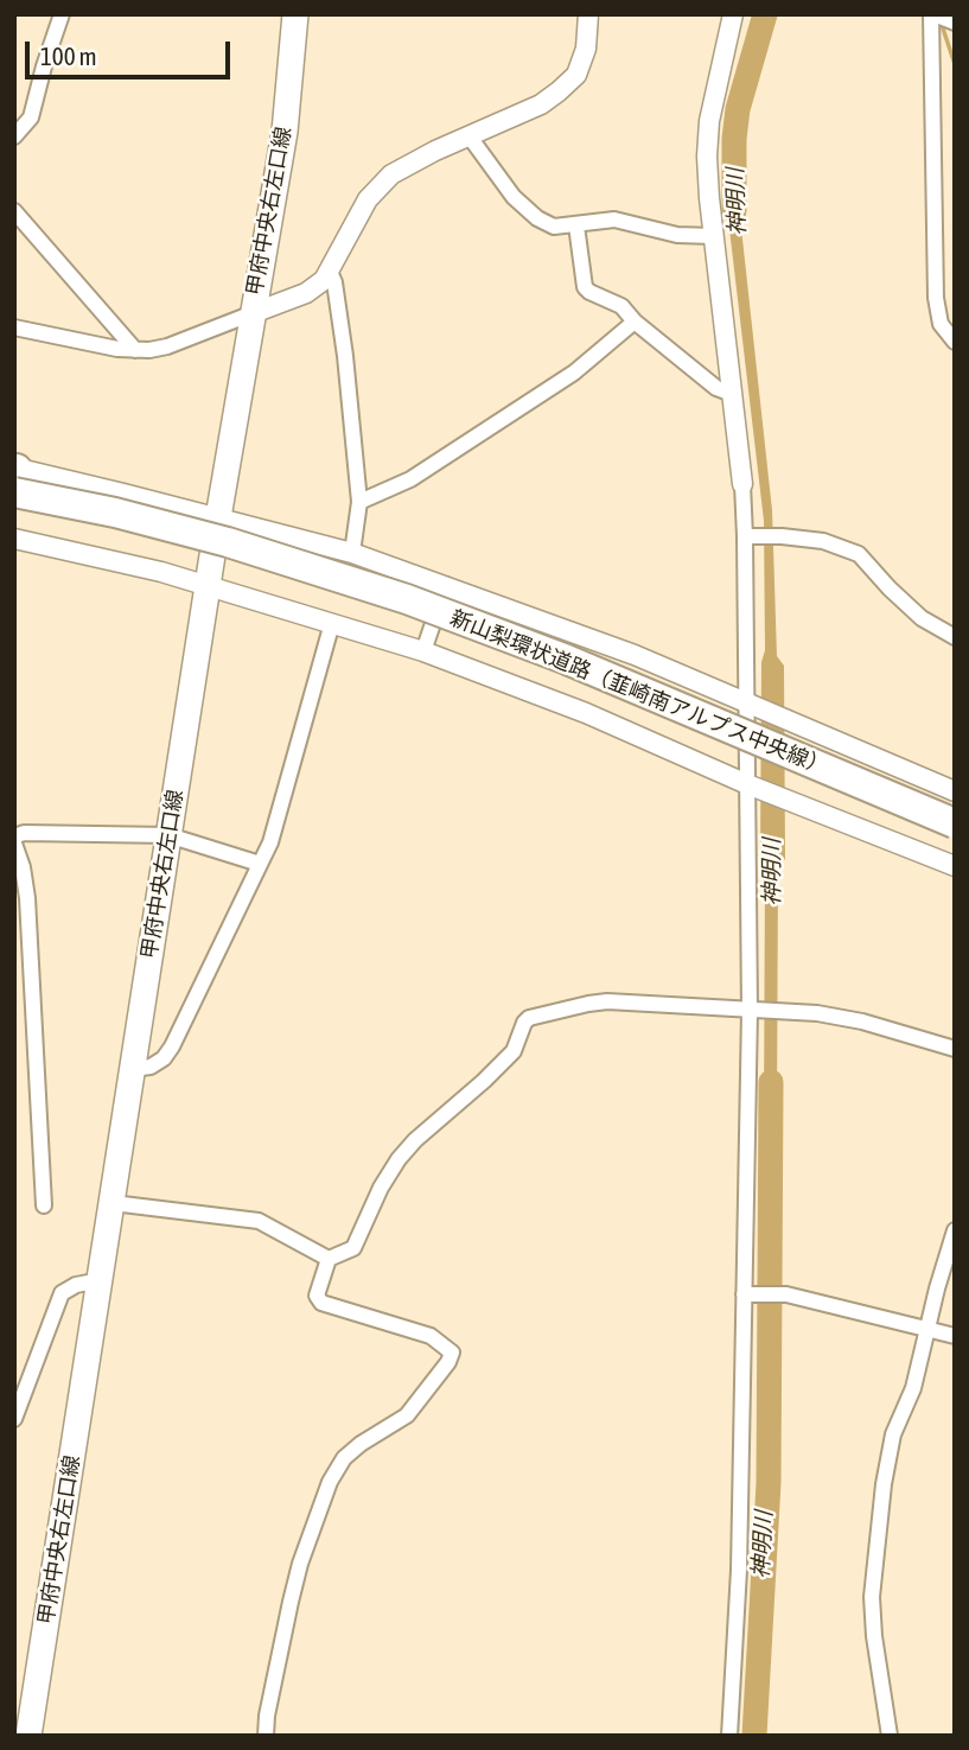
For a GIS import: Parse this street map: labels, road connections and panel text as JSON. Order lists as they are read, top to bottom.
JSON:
{
  "streets": {
    "highway": ["新山梨環状道路（韮崎南アルプス中央線）"],
    "main road": ["甲府中央右左口線"]
  },
  "water": ["神明川"],
  "scale_bar": "100 m"
}
